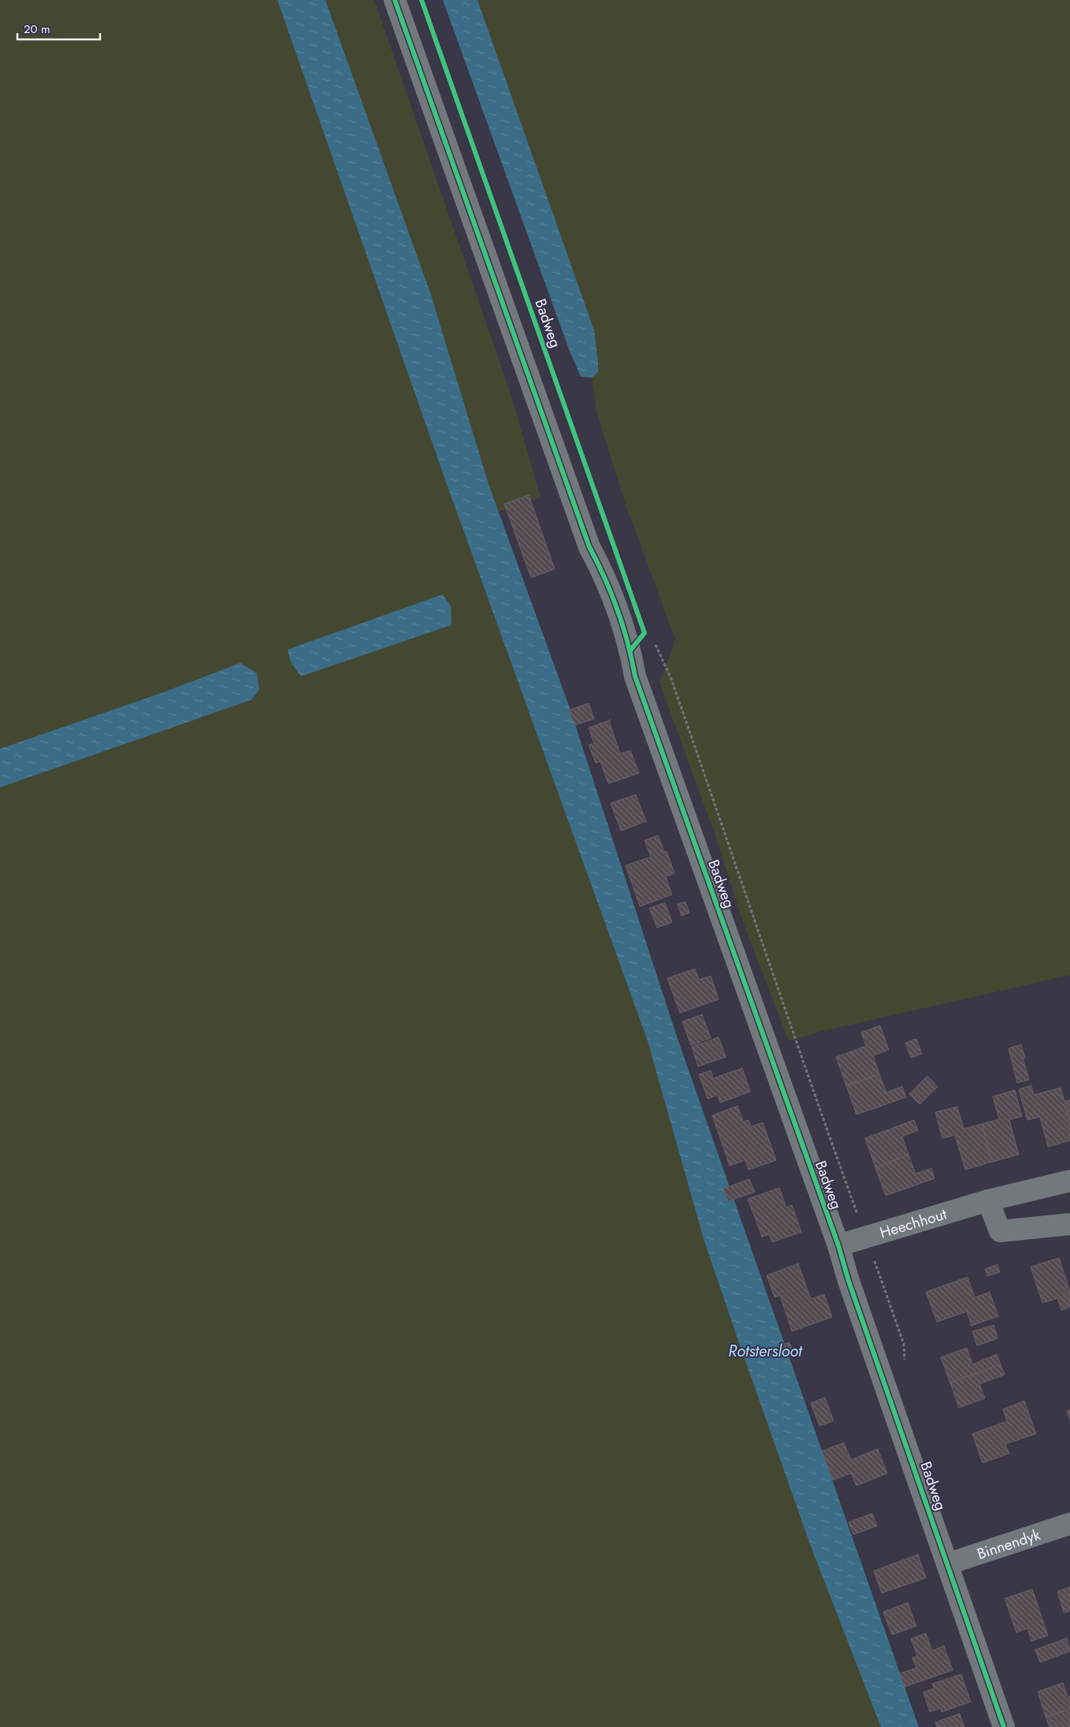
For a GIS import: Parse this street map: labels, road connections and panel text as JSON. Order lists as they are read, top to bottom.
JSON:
{
  "streets": {
    "street": ["Badweg", "Heechhout", "Binnendyk"]
  },
  "crossings": [
    ["Badweg", "Heechhout"],
    ["Badweg", "Binnendyk"]
  ],
  "water": ["Rotstersloot"],
  "scale_bar": "20 m"
}
